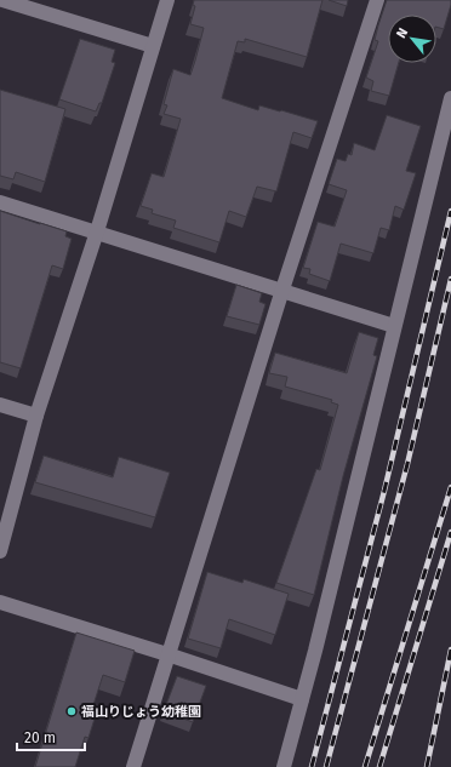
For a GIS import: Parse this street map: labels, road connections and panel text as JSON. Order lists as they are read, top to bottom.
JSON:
{
  "places": ["福山りじょう幼稚園"],
  "scale_bar": "20 m",
  "north": "top left"
}
